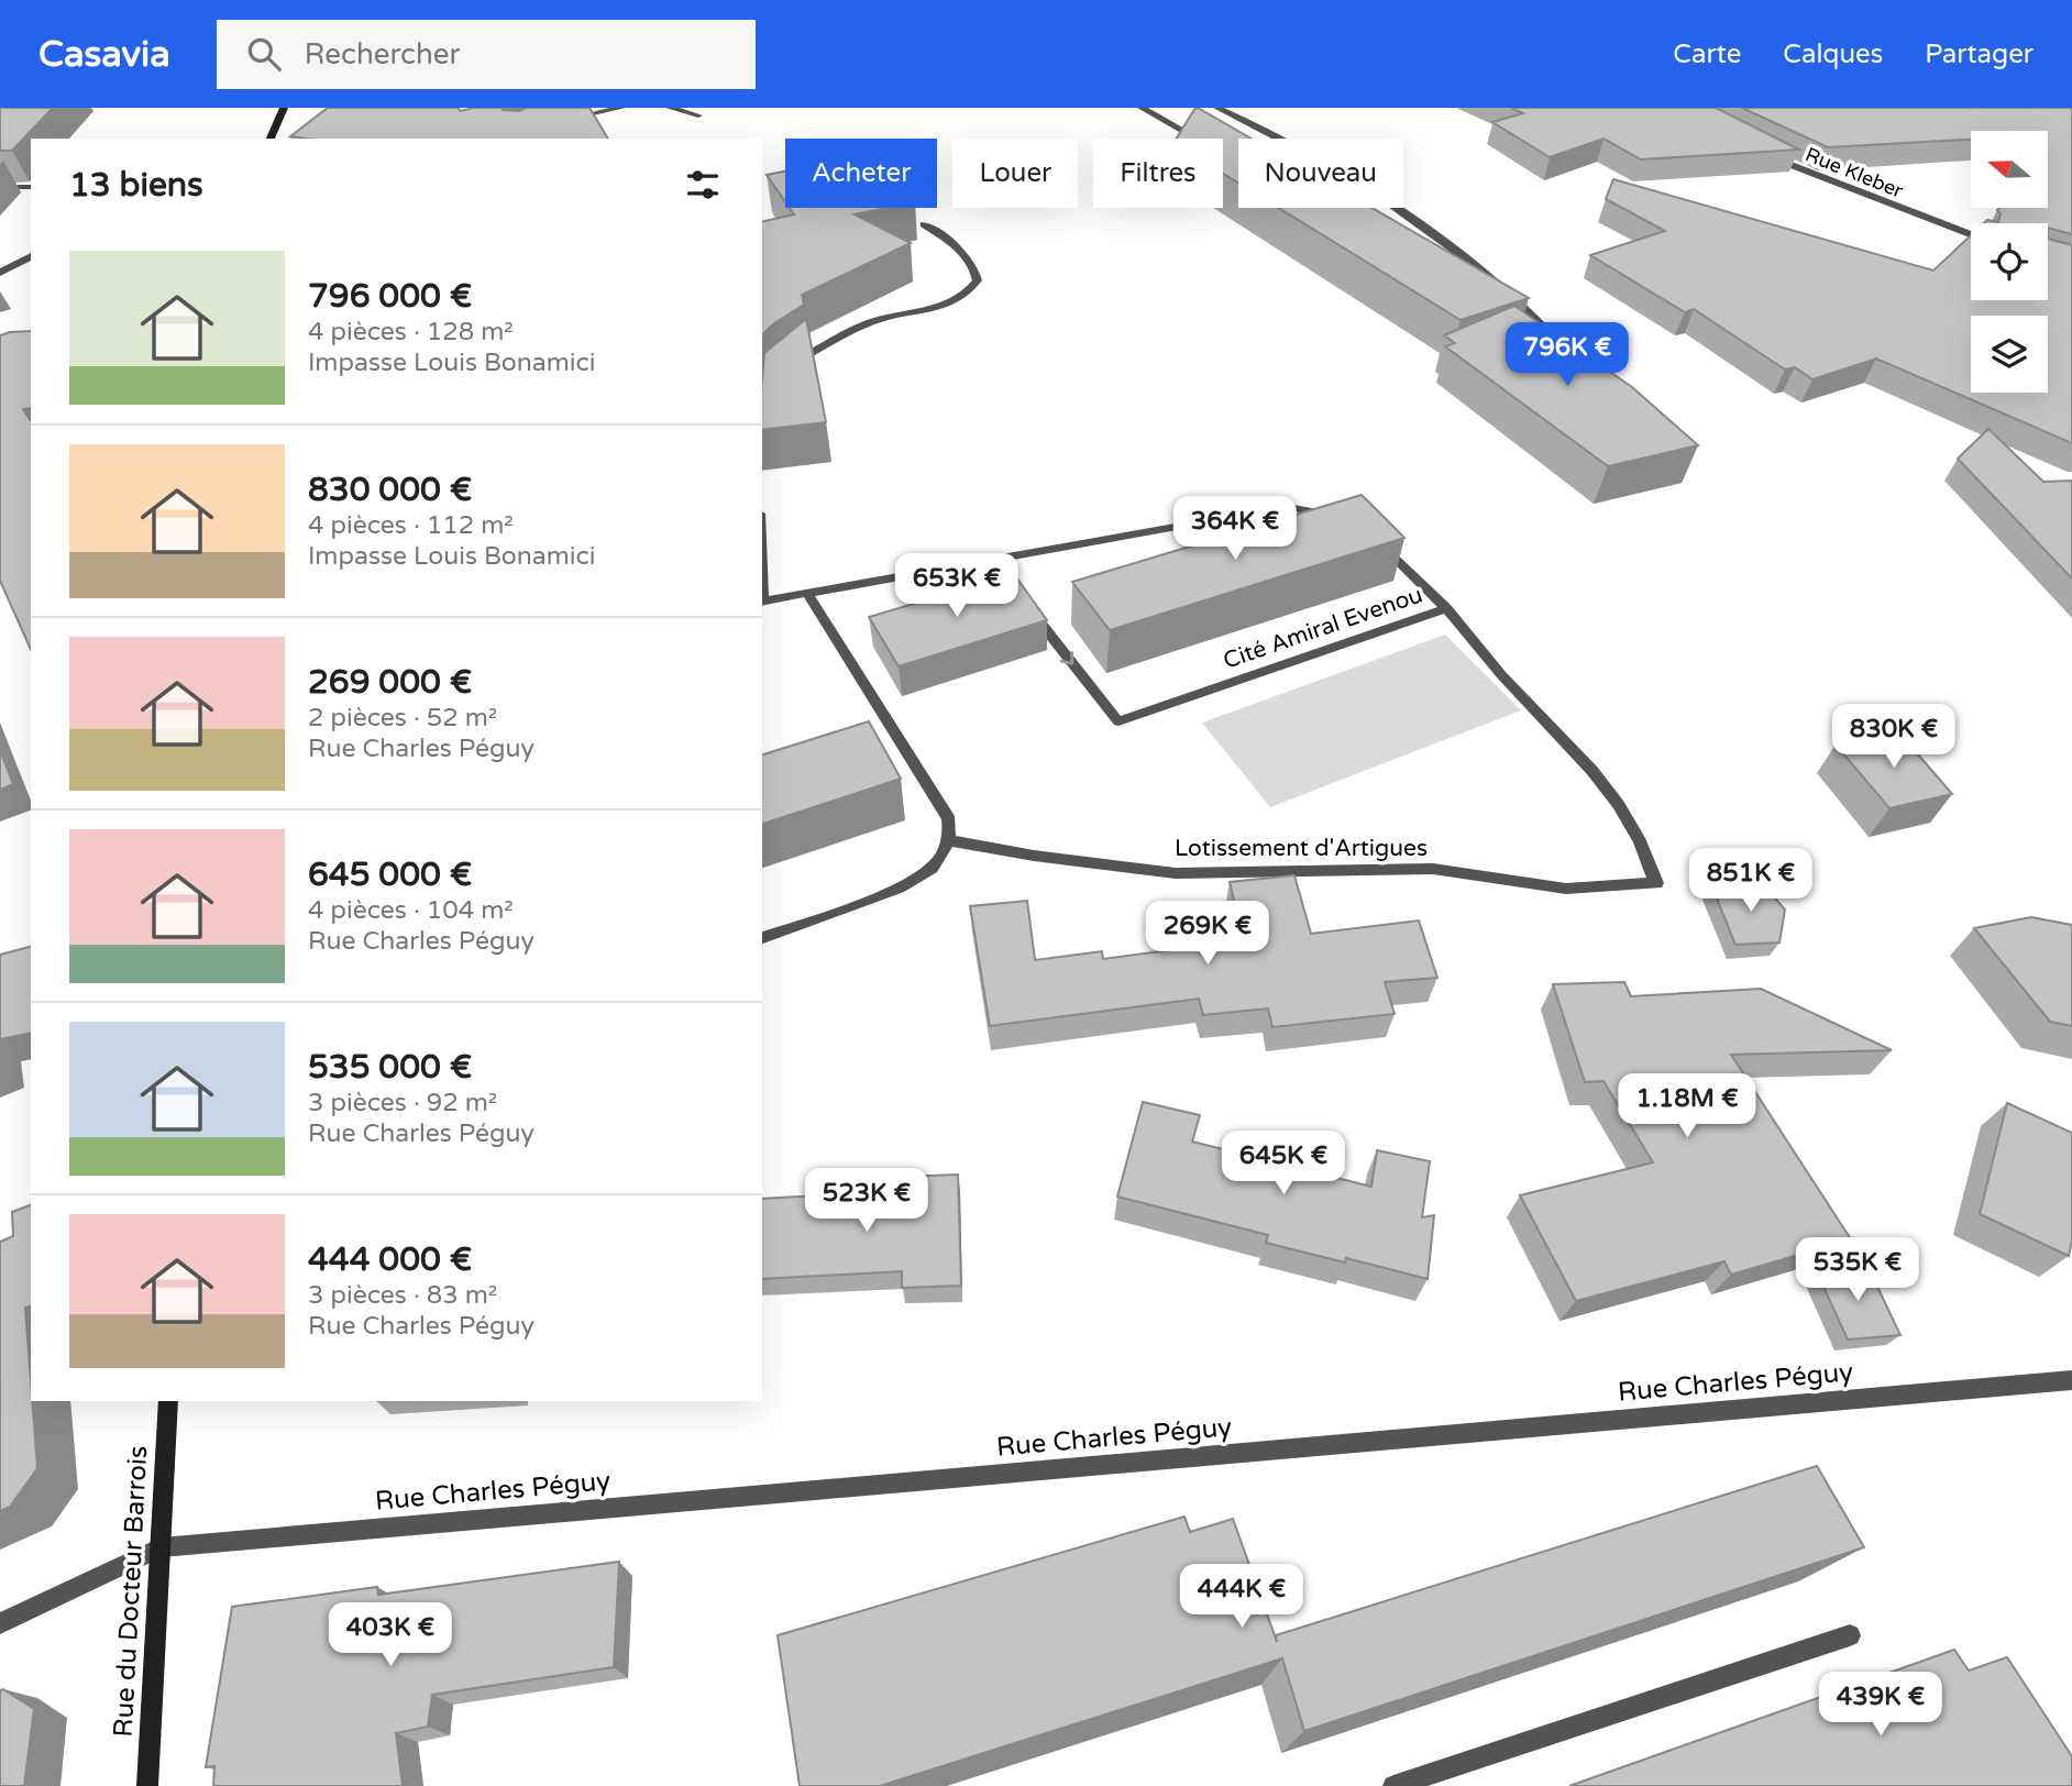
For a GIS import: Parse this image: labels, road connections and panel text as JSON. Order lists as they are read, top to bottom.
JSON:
{
  "streets": {
    "main road": ["Rue du Docteur Barrois"],
    "street": [
      "Rue Kleber",
      "Cité Amiral Evenou",
      "Lotissement d'Artigues",
      "Rue Charles Péguy"
    ]
  },
  "crossings": [
    ["Cité Amiral Evenou", "Lotissement d'Artigues"],
    ["Rue Charles Péguy", "Rue du Docteur Barrois"]
  ],
  "north": "left",
  "page": {
    "header": "Casavia",
    "search": "Rechercher",
    "nav": ["Carte", "Calques", "Partager"],
    "chip": [
      "Acheter",
      "Louer",
      "Filtres",
      "Nouveau"
    ],
    "heading": "13 biens",
    "list": [
      {
        "name": "796 000 €",
        "note": "4 pièces · 128 m² · Impasse Louis Bonamici"
      },
      {
        "name": "830 000 €",
        "note": "4 pièces · 112 m² · Impasse Louis Bonamici"
      },
      {
        "name": "269 000 €",
        "note": "2 pièces · 52 m² · Rue Charles Péguy"
      },
      {
        "name": "645 000 €",
        "note": "4 pièces · 104 m² · Rue Charles Péguy"
      },
      {
        "name": "535 000 €",
        "note": "3 pièces · 92 m² · Rue Charles Péguy"
      },
      {
        "name": "444 000 €",
        "note": "3 pièces · 83 m² · Rue Charles Péguy"
      }
    ],
    "price": [
      "796K €",
      "364K €",
      "653K €",
      "830K €",
      "851K €",
      "269K €",
      "1.18M €",
      "645K €",
      "523K €",
      "535K €",
      "444K €",
      "403K €",
      "439K €"
    ]
  }
}
